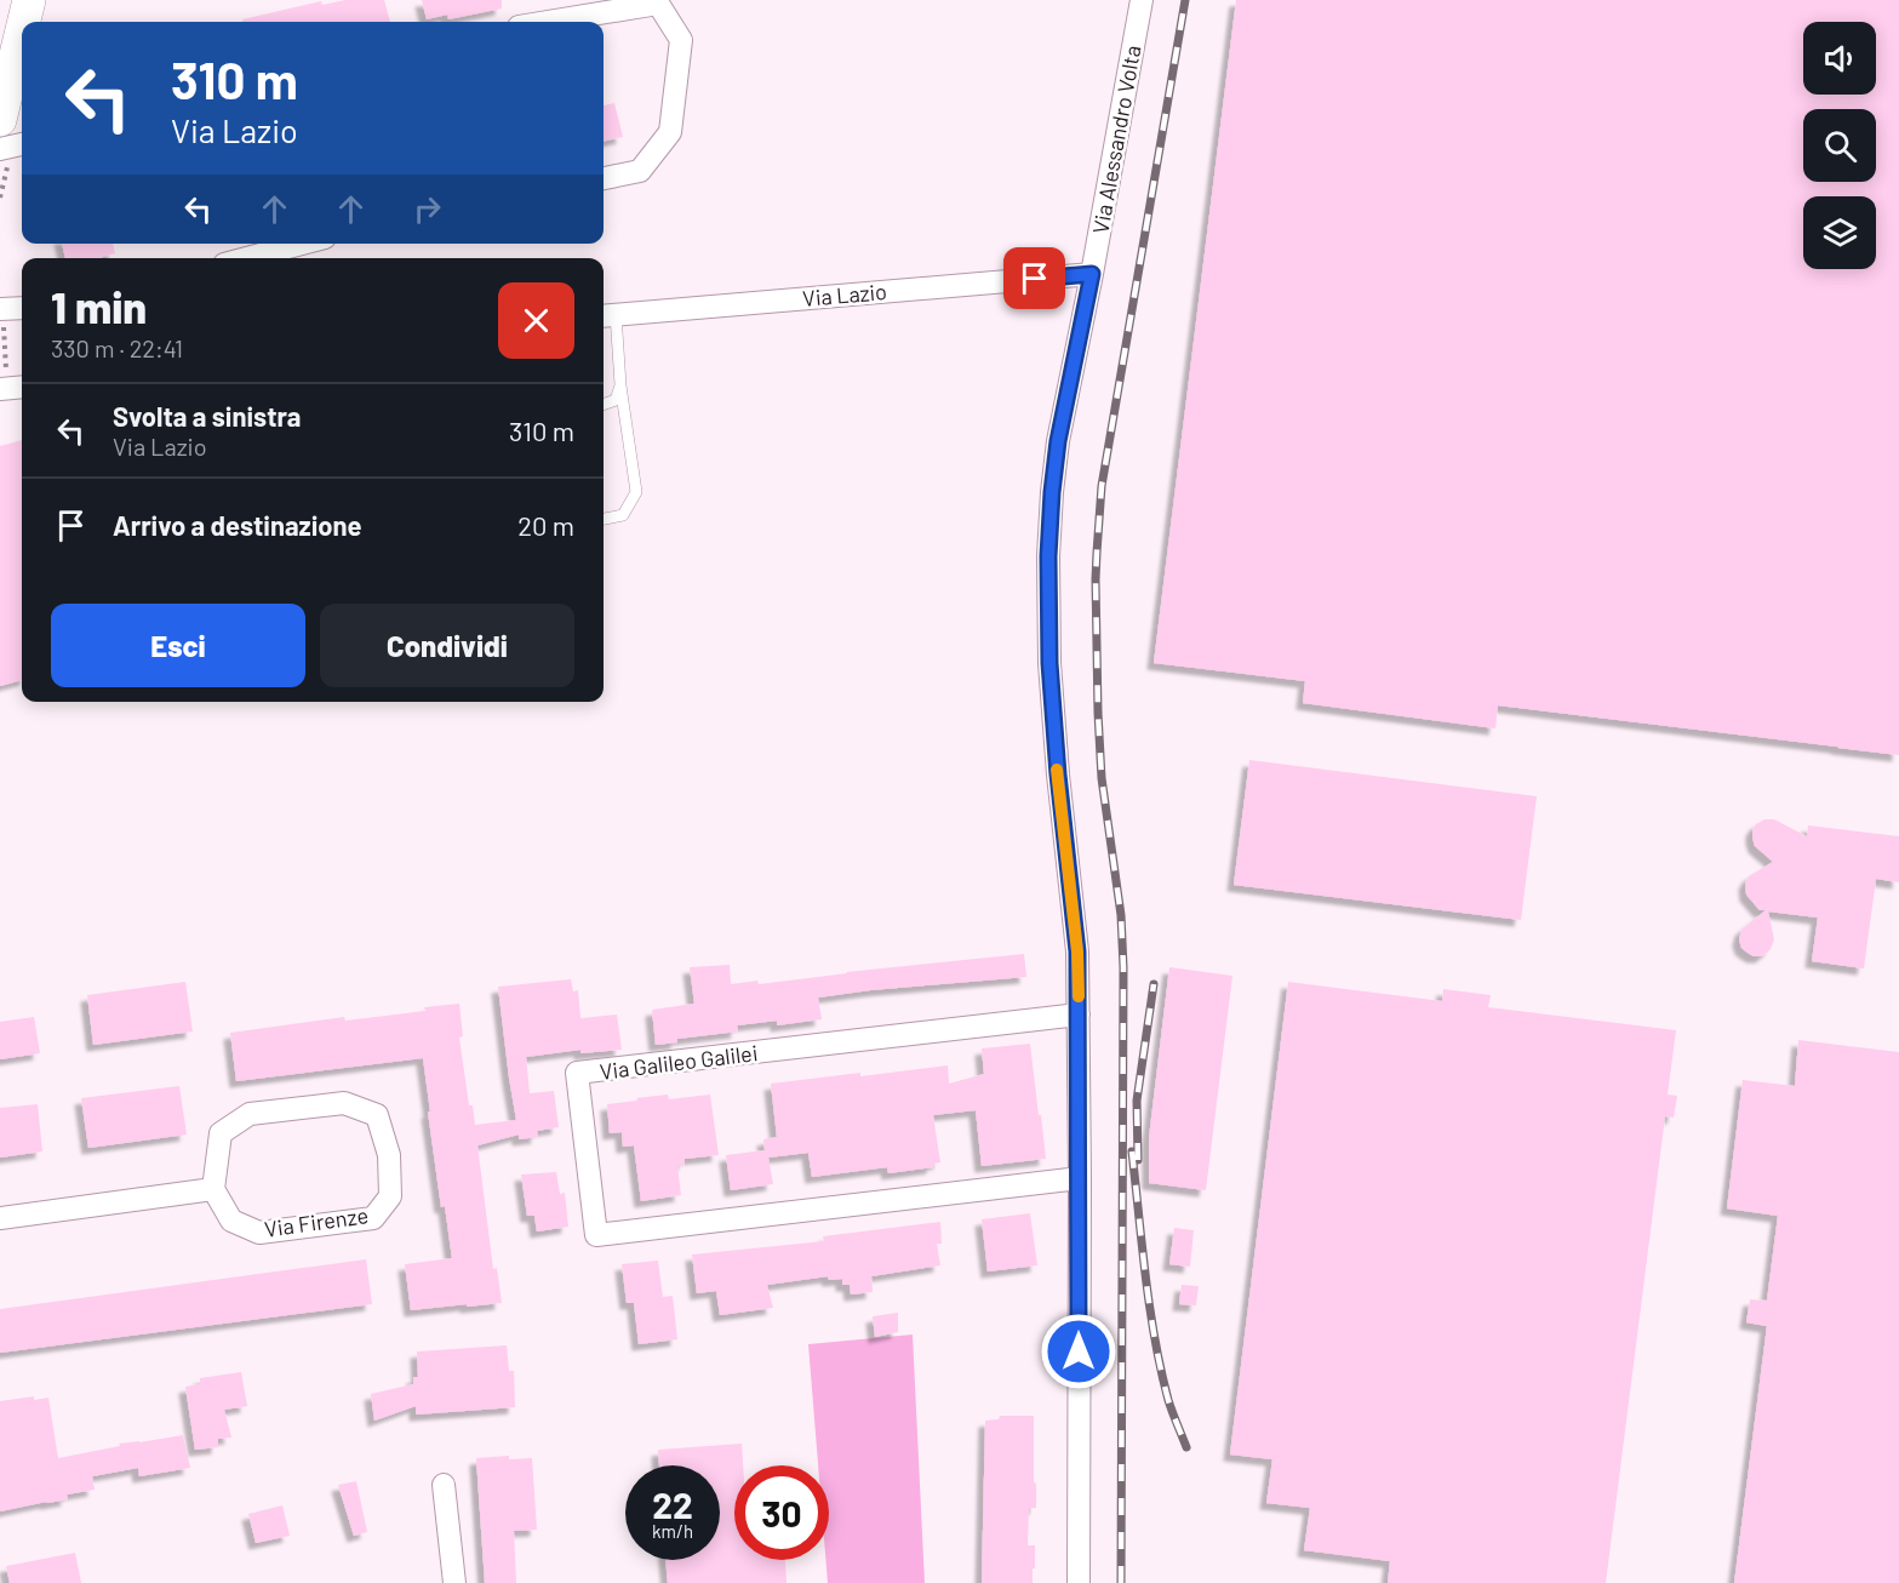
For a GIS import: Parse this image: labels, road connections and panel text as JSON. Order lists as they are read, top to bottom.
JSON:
{
  "streets": {
    "street": [
      "Via Alessandro Volta",
      "Via Lazio",
      "Via Galileo Galilei",
      "Via Firenze"
    ]
  },
  "crossings": [
    ["Via Alessandro Volta", "Via Lazio"],
    ["Via Alessandro Volta", "Via Galileo Galilei"]
  ],
  "page": {
    "turn": ["310 m", "Via Lazio"],
    "heading": ["1 min", "330 m · 22:41"],
    "list": [
      {
        "name": "Svolta a sinistra",
        "note": "Via Lazio",
        "value": "310 m"
      },
      {
        "name": "Arrivo a destinazione",
        "value": "20 m"
      }
    ],
    "buttons": ["Esci", "Condividi"],
    "speed": "22 km/h",
    "limit": "30"
  }
}
